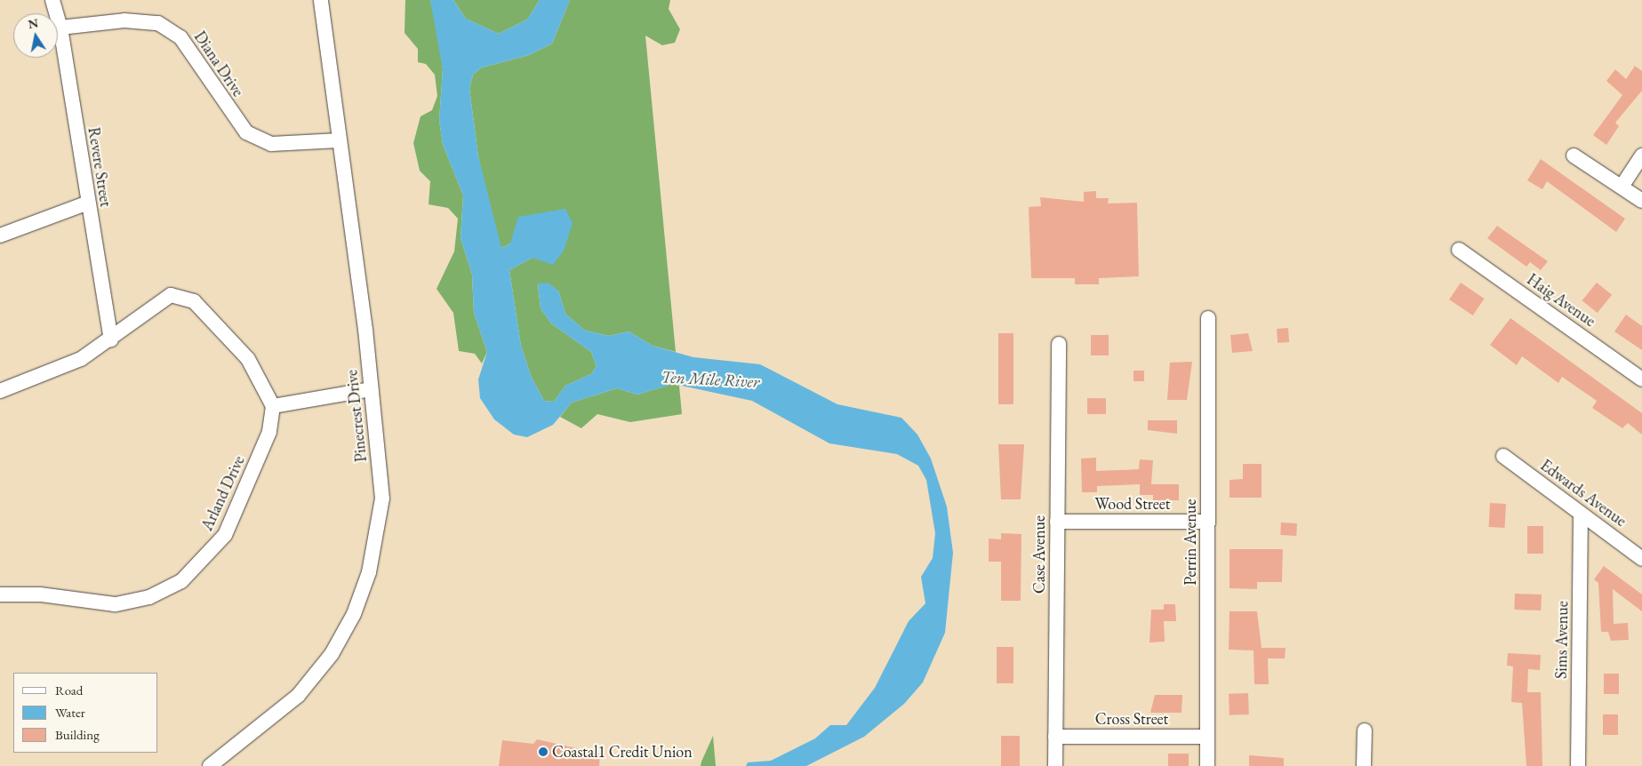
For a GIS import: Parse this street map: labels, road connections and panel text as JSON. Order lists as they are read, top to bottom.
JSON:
{
  "streets": {
    "street": [
      "Diana Drive",
      "Revere Street",
      "Haig Avenue",
      "Pinecrest Drive",
      "Arland Drive",
      "Edwards Avenue",
      "Wood Street",
      "Perrin Avenue",
      "Case Avenue",
      "Sims Avenue",
      "Cross Street"
    ]
  },
  "crossings": [
    ["Diana Drive", "Revere Street"],
    ["Diana Drive", "Pinecrest Drive"],
    ["Edwards Avenue", "Sims Avenue"],
    ["Wood Street", "Perrin Avenue"],
    ["Wood Street", "Case Avenue"],
    ["Perrin Avenue", "Cross Street"],
    ["Case Avenue", "Cross Street"]
  ],
  "water": ["Ten Mile River"],
  "places": ["Coastal1 Credit Union"],
  "legend": ["Road", "Water", "Building"],
  "north": "top"
}
